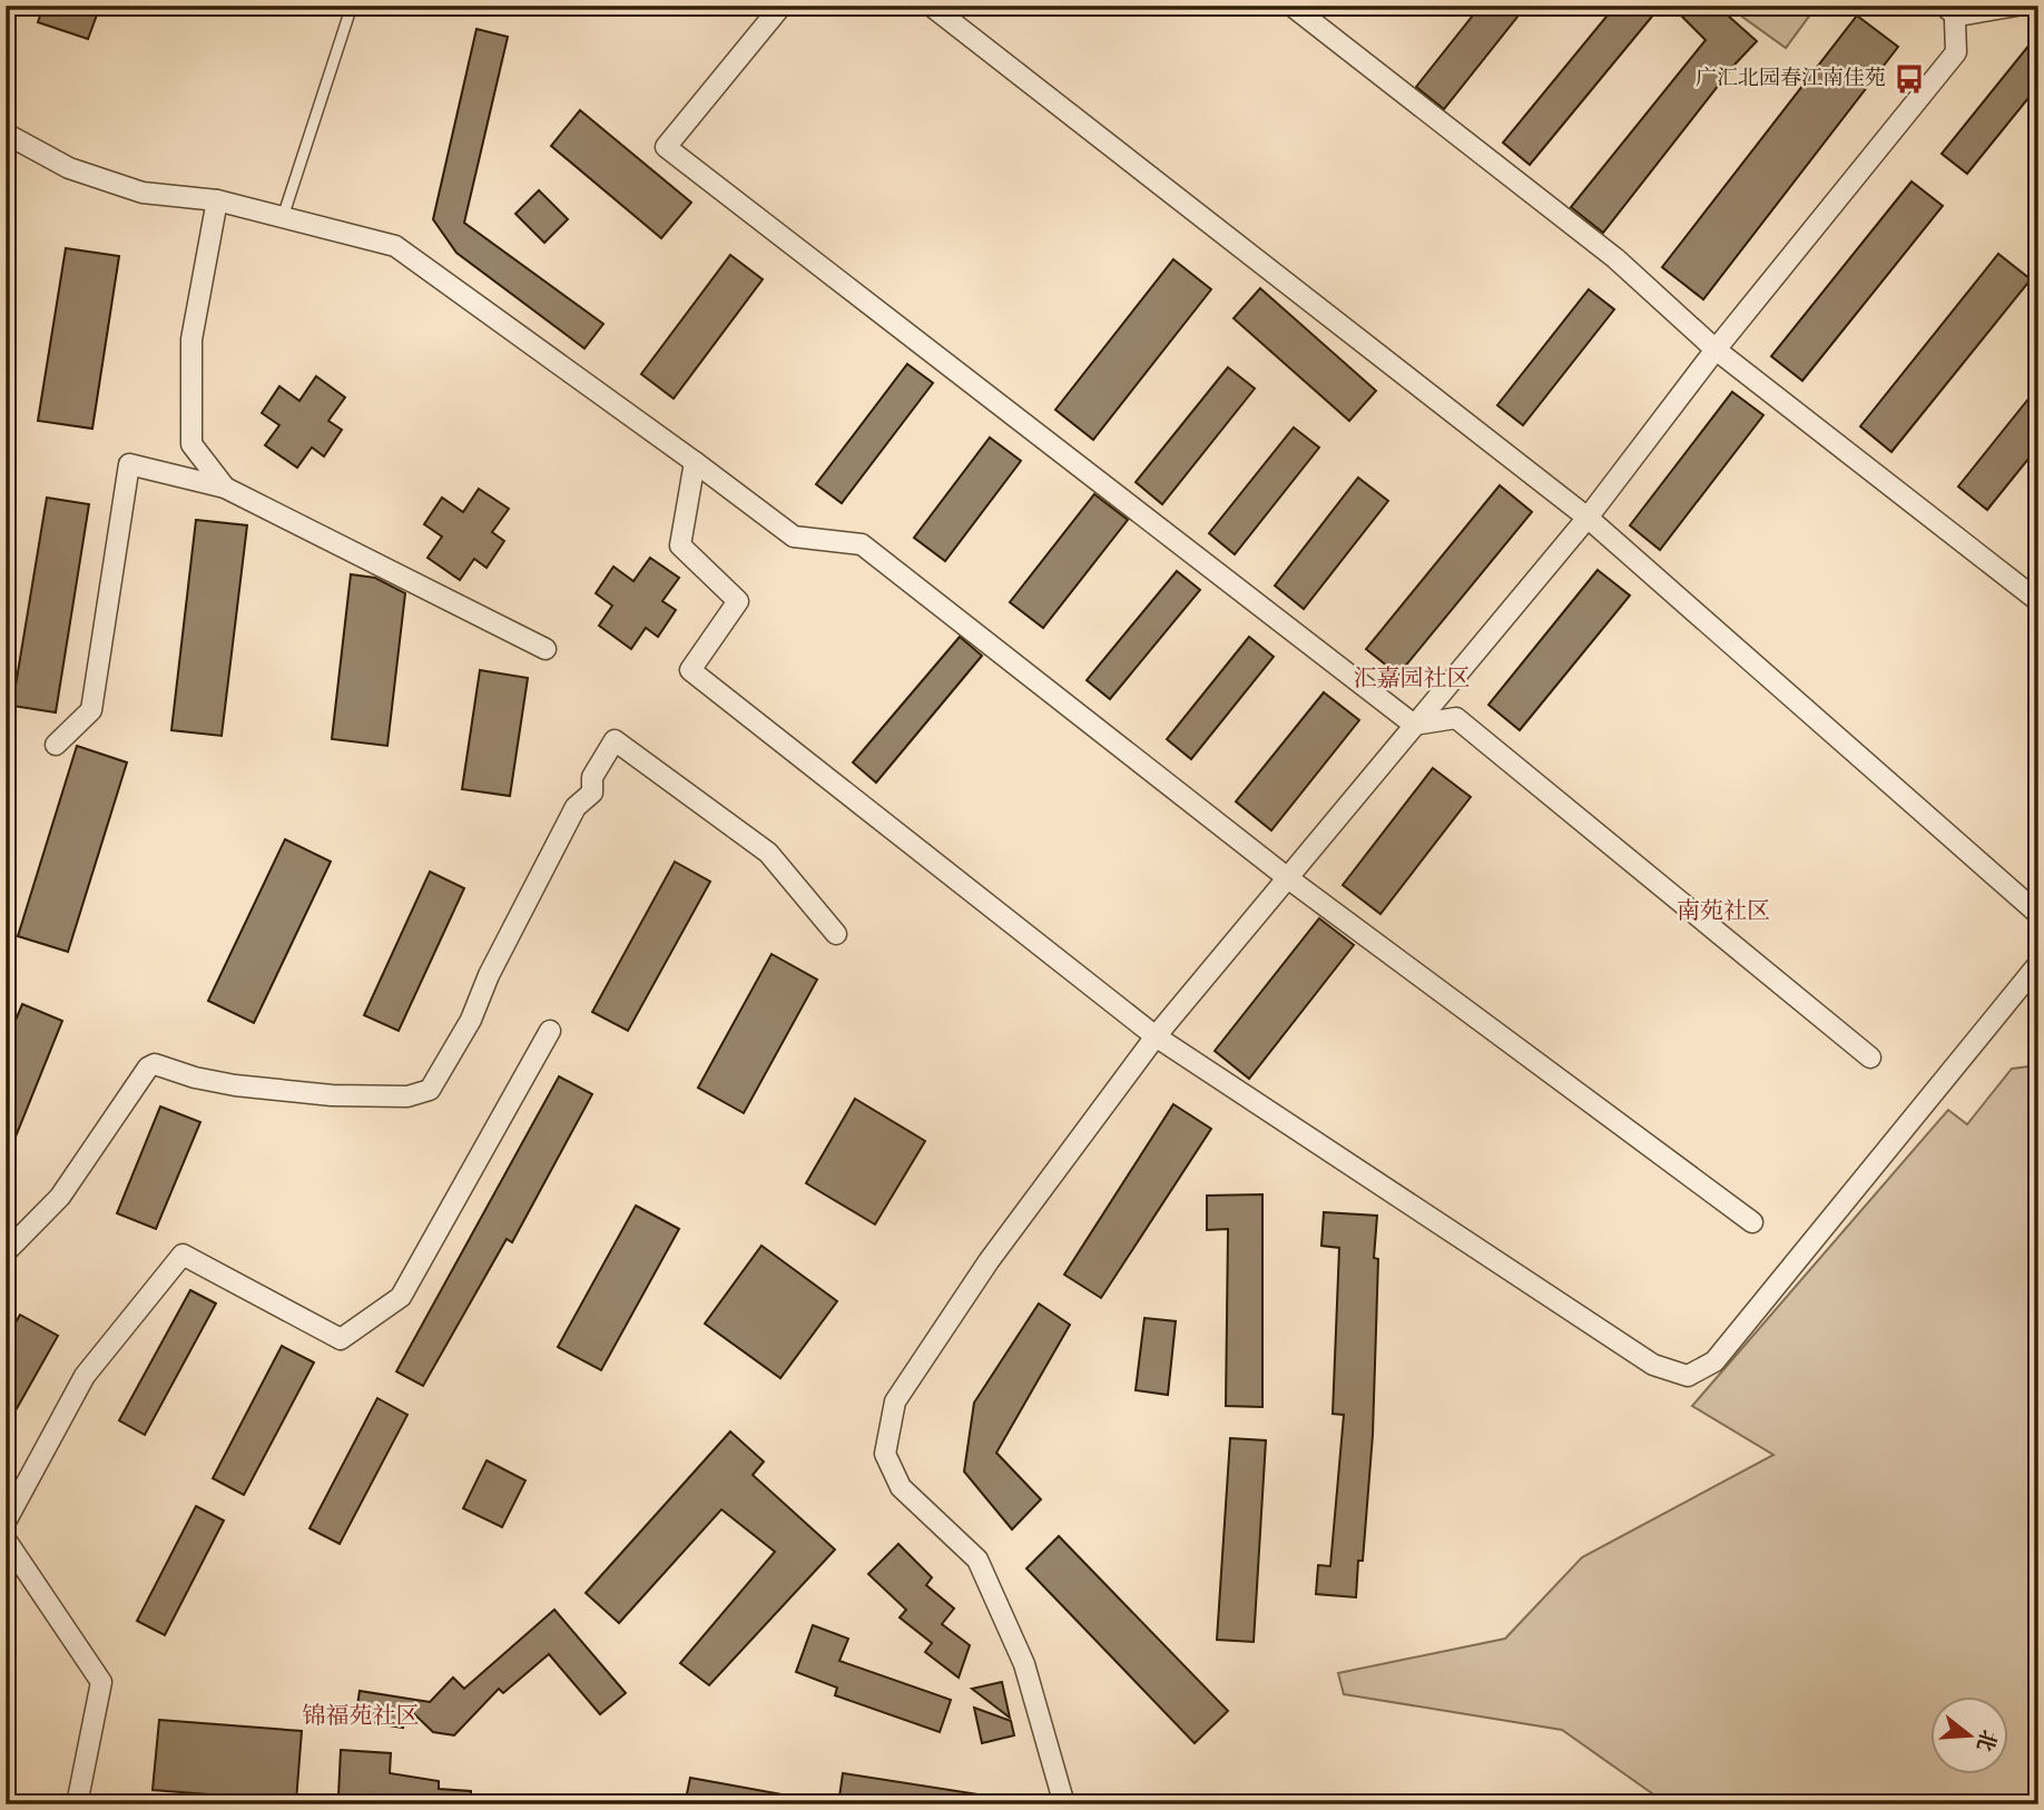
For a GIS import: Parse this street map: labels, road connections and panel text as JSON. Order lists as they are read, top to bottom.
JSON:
{
  "districts": ["汇嘉园社区", "南苑社区", "锦福苑社区"],
  "places": {
    "bus stop": ["广汇北园春江南佳苑"]
  },
  "north": "right"
}
